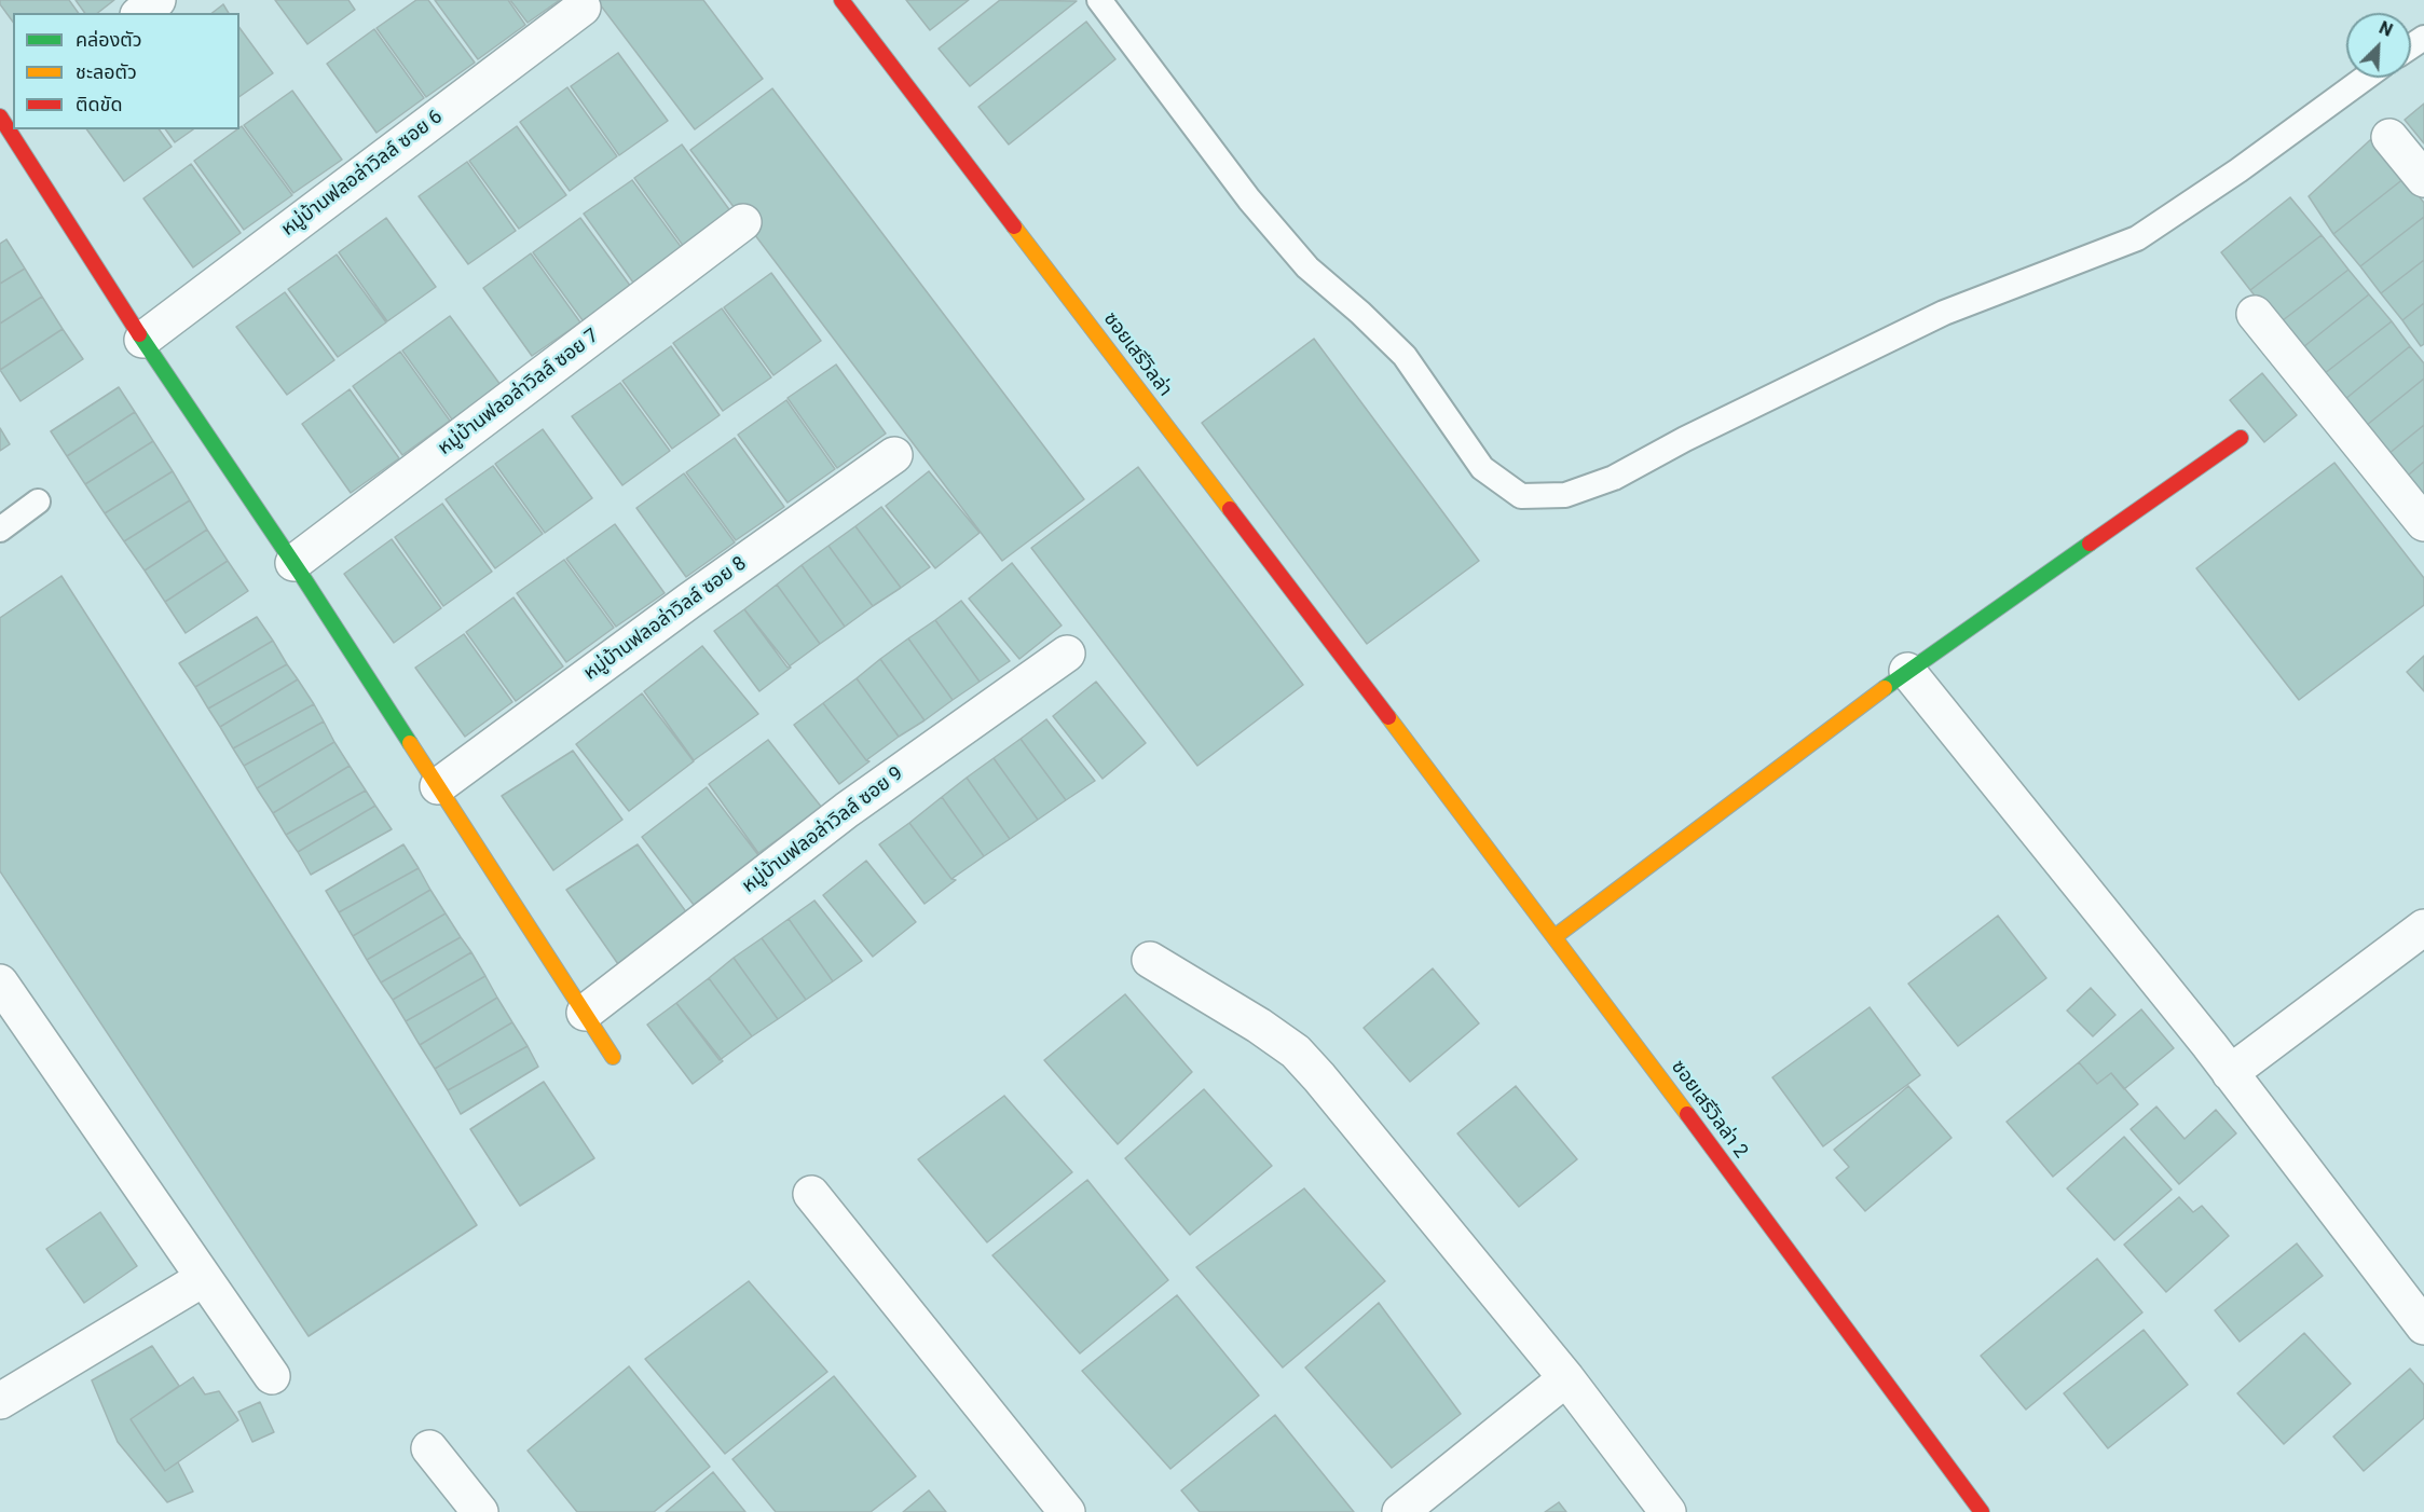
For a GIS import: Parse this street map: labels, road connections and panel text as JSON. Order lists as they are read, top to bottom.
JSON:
{
  "streets": {
    "street": [
      "หมู่บ้านฟลอล่าวิลล์ ซอย 6",
      "ซอยเสรีวิลล่า",
      "หมู่บ้านฟลอล่าวิลล์ ซอย 7",
      "หมู่บ้านฟลอล่าวิลล์ ซอย 8",
      "หมู่บ้านฟลอล่าวิลล์ ซอย 9",
      "ซอยเสรีวิลล่า 2"
    ]
  },
  "crossings": [
    ["ซอยเสรีวิลล่า", "ซอยเสรีวิลล่า 2"]
  ],
  "legend": ["คล่องตัว", "ชะลอตัว", "ติดขัด"],
  "north": "top right"
}
